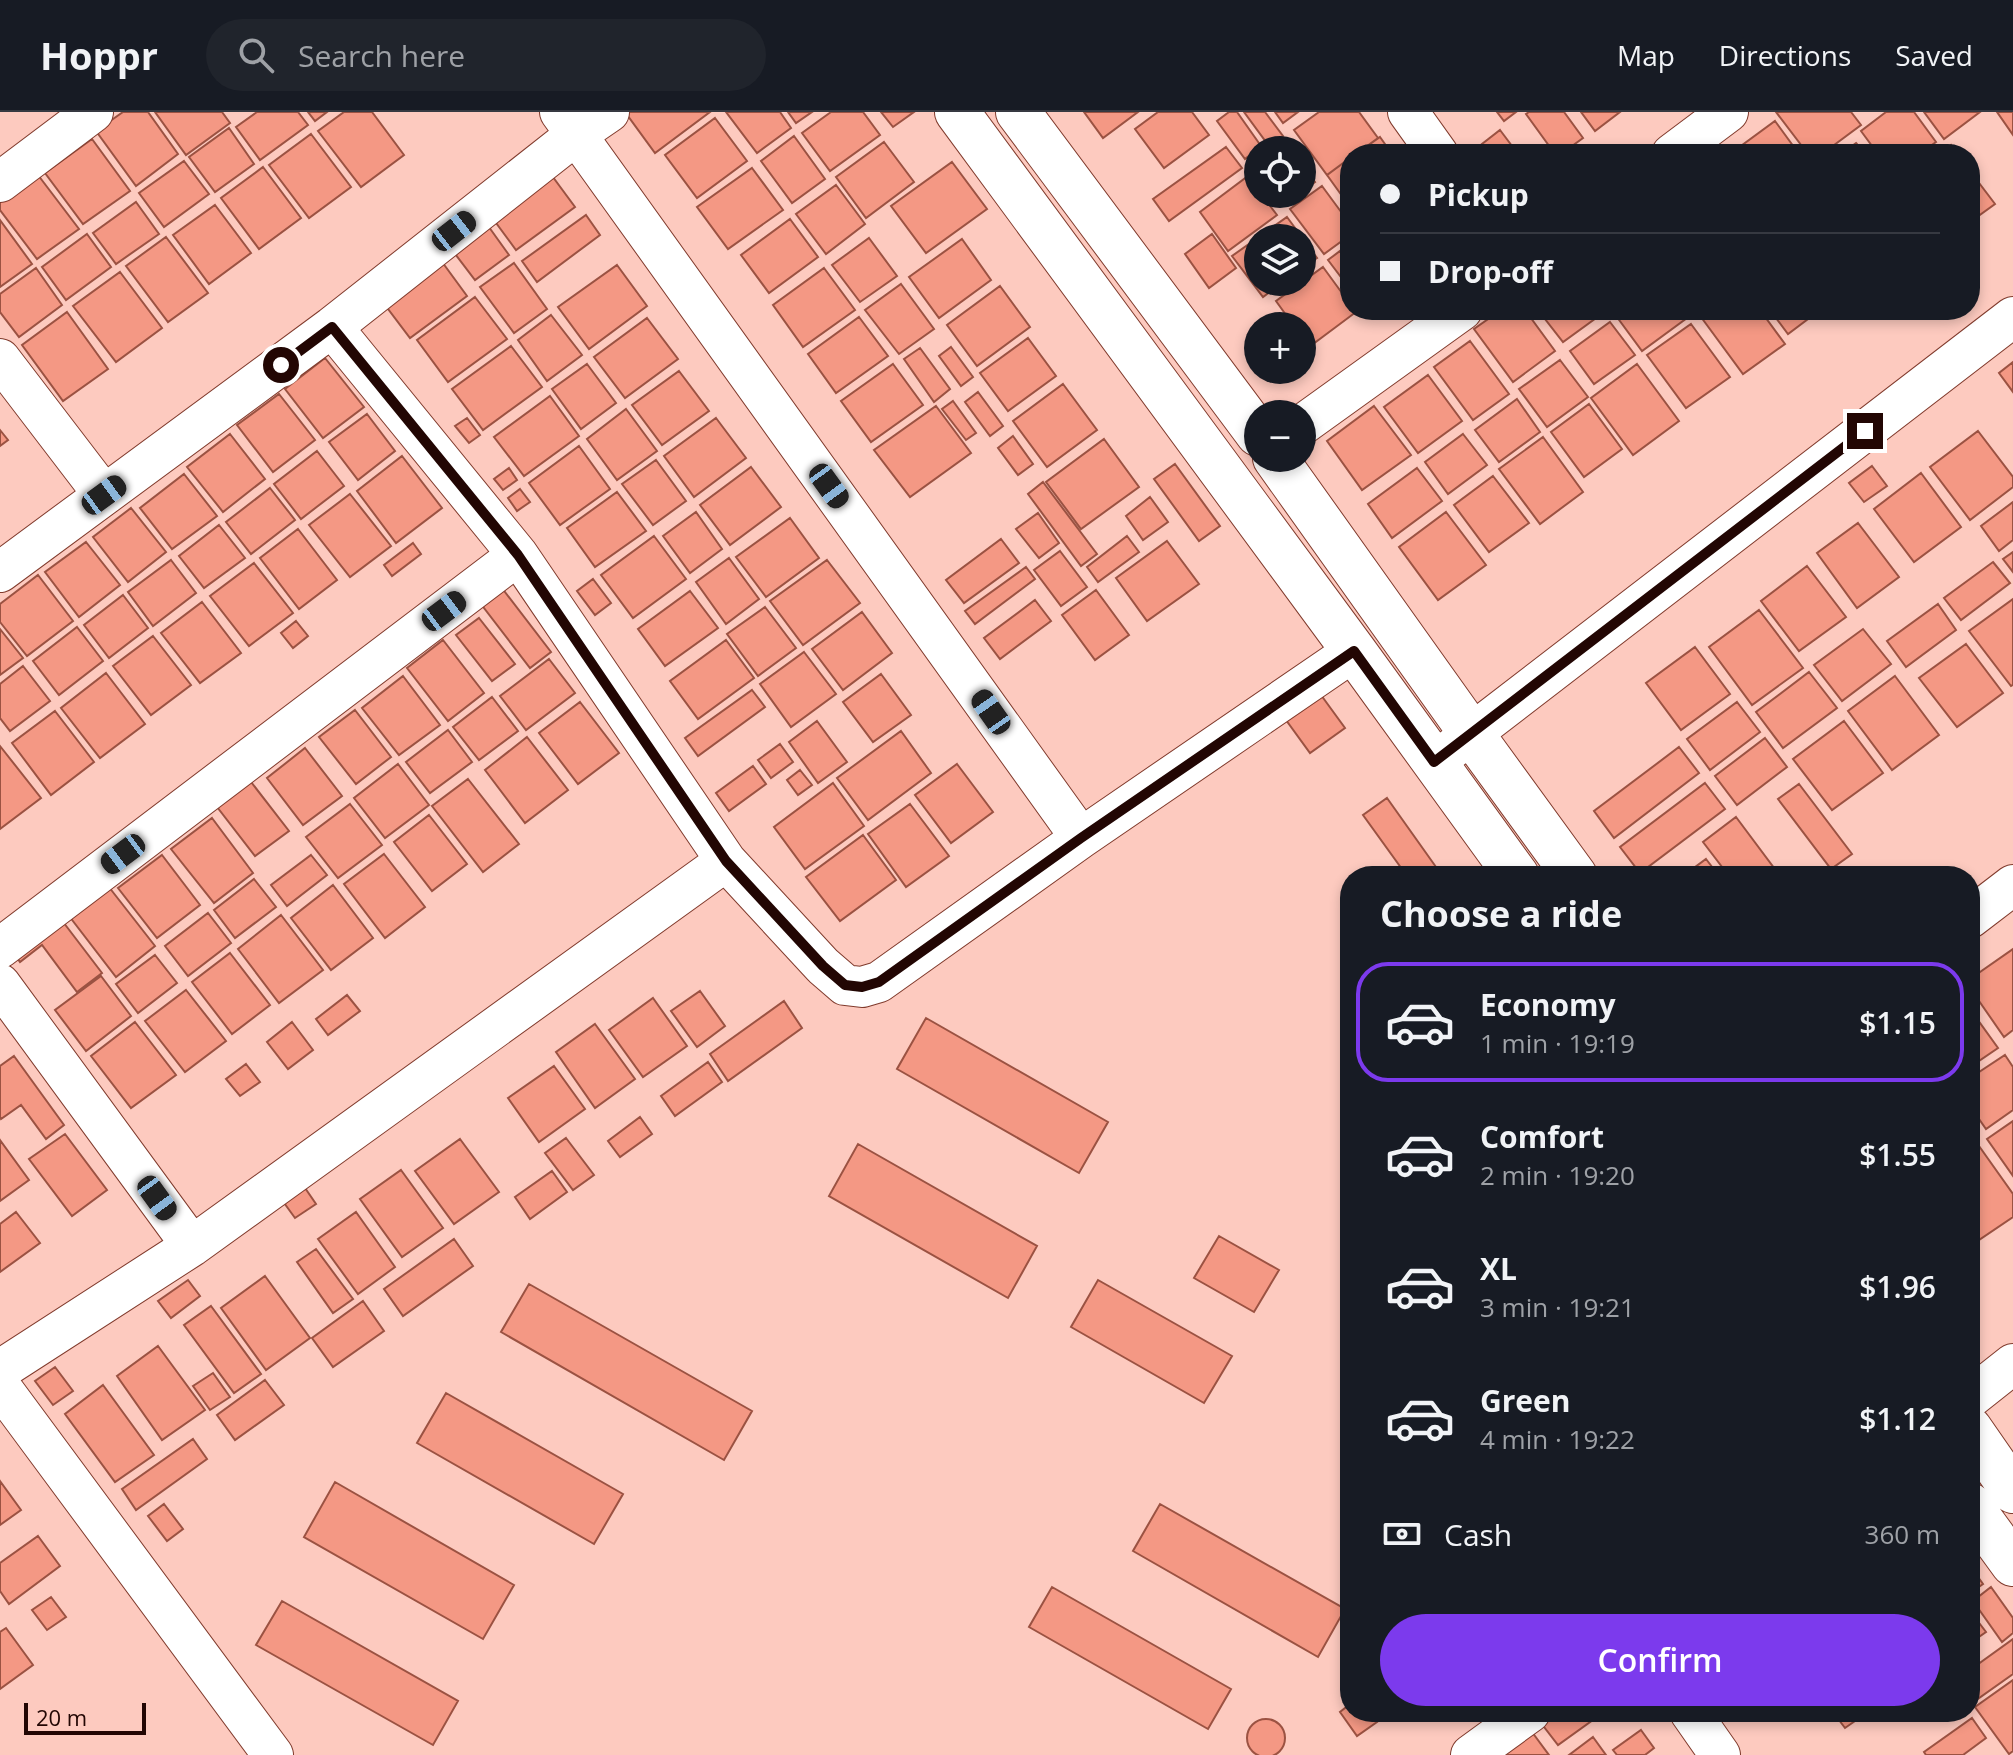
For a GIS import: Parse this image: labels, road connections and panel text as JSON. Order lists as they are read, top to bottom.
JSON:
{
  "scale_bar": "20 m",
  "page": {
    "header": "Hoppr",
    "search": "Search here",
    "nav": ["Map", "Directions", "Saved"],
    "map_buttons": ["+", "−"],
    "banner": ["Pickup", "Drop-off"],
    "heading": "Choose a ride",
    "list": [
      {
        "name": "Economy",
        "note": "1 min · 19:19",
        "value": "$1.15"
      },
      {
        "name": "Comfort",
        "note": "2 min · 19:20",
        "value": "$1.55"
      },
      {
        "name": "XL",
        "note": "3 min · 19:21",
        "value": "$1.96"
      },
      {
        "name": "Green",
        "note": "4 min · 19:22",
        "value": "$1.12"
      }
    ],
    "pay": ["Cash", "360 m"],
    "buttons": "Confirm",
    "scale": "20 m"
  }
}
